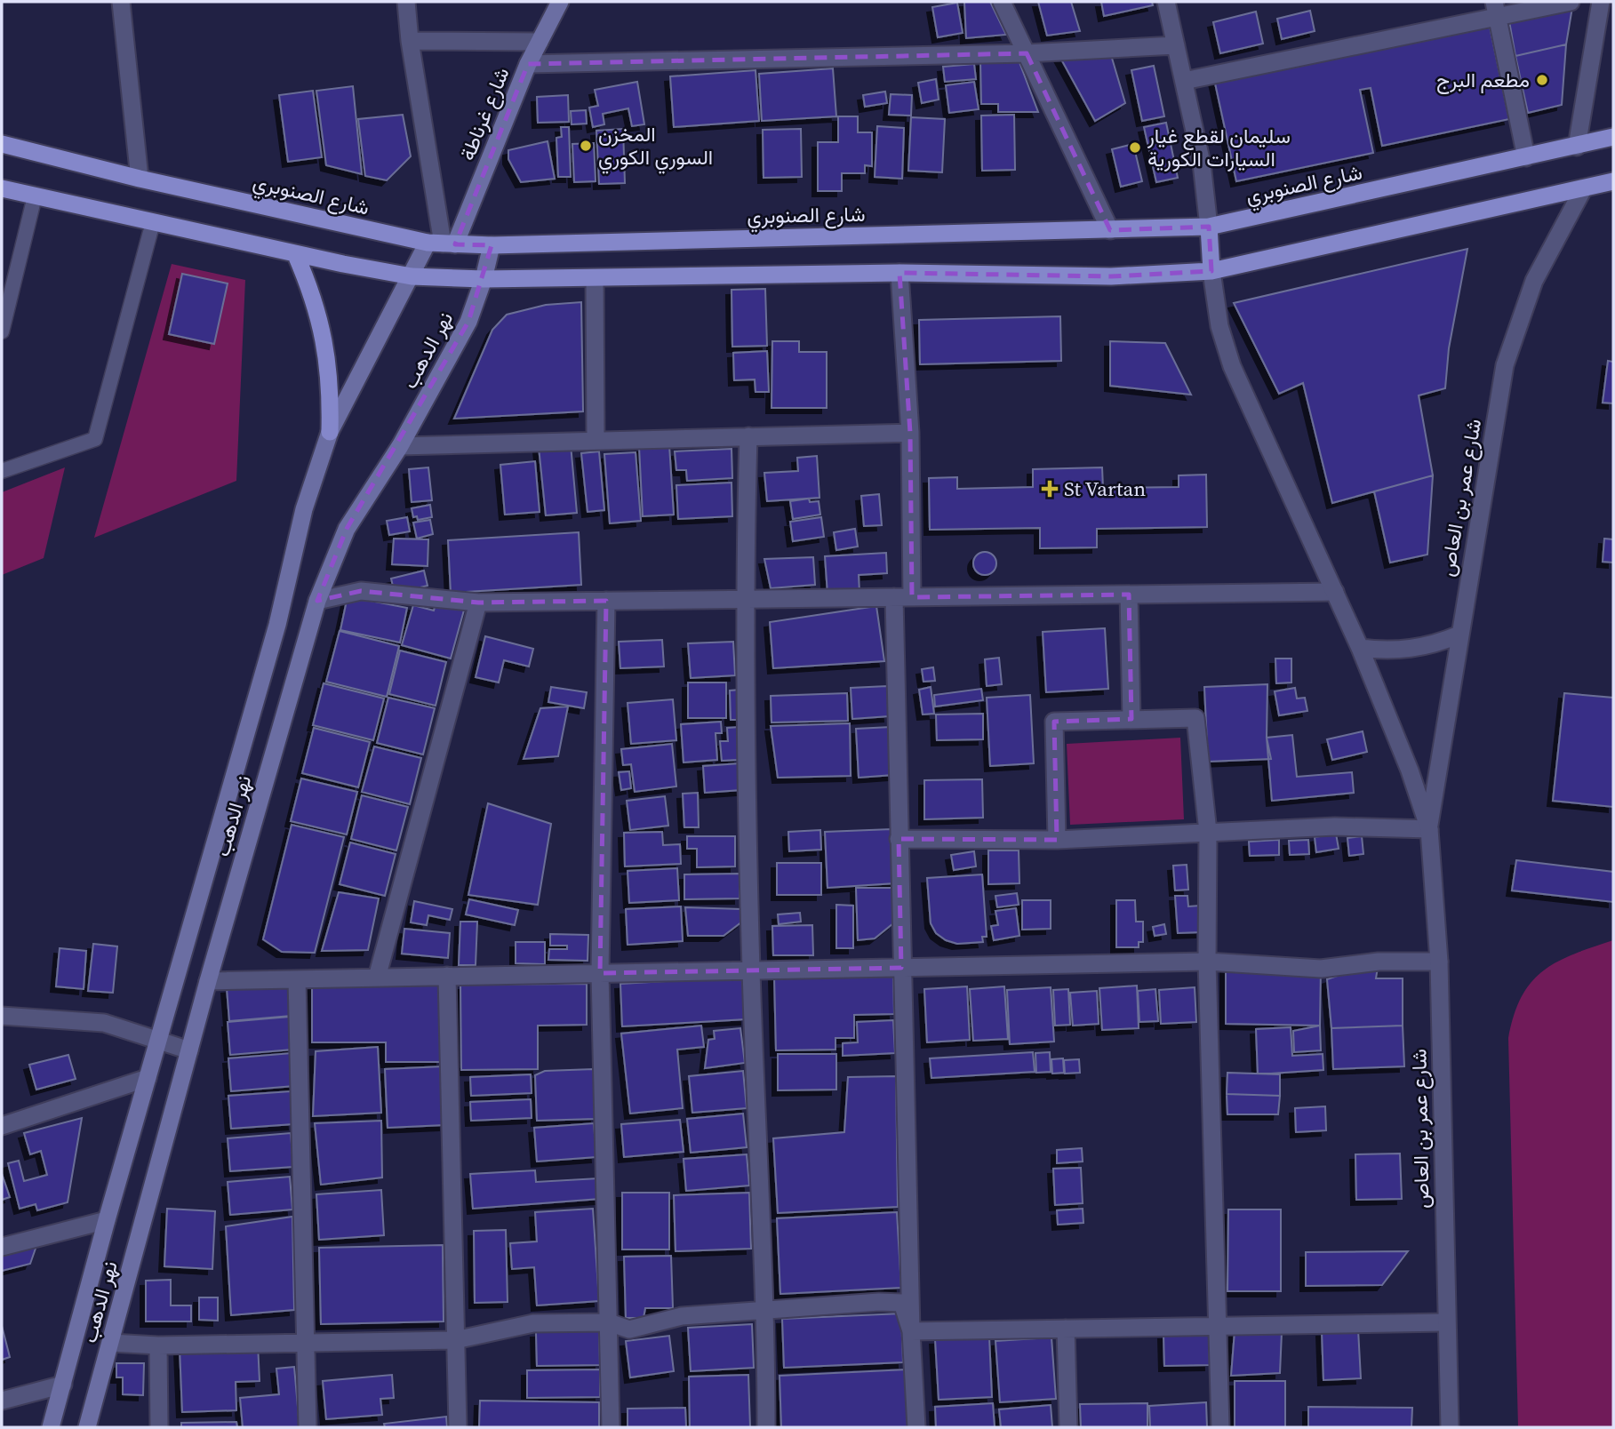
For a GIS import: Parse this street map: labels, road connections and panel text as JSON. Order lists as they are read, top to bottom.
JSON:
{
  "streets": {
    "main road": ["شارع غرناطة", "شارع الصنوبري", "نهر الدهب"],
    "street": ["شارع عمر بن العاص"]
  },
  "crossings": [
    ["شارع غرناطة", "شارع الصنوبري"],
    ["شارع غرناطة", "نهر الدهب"],
    ["شارع الصنوبري", "نهر الدهب"]
  ],
  "places": {
    "other": ["مطعم البرج", "المخزن السوري الكوري", "سليمان لقطع غيار السيارات الكورية"],
    "health": ["St Vartan"]
  }
}
